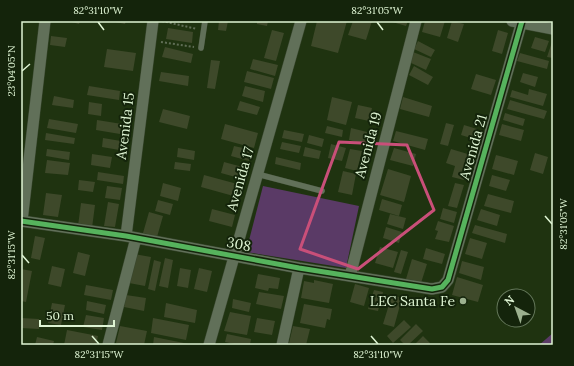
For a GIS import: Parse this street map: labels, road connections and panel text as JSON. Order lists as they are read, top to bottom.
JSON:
{
  "streets": {
    "street": [
      "Avenida 15",
      "Avenida 19",
      "Avenida 21",
      "Avenida 17",
      "308"
    ]
  },
  "crossings": [
    ["Avenida 15", "308"],
    ["Avenida 19", "308"],
    ["Avenida 21", "308"],
    ["Avenida 17", "308"]
  ],
  "places": ["LEC Santa Fe"],
  "scale_bar": "50 m",
  "north": "top left",
  "coordinates": [
    "82°31'10\"W",
    "82°31'05\"W",
    "23°04'05\"N",
    "82°31'15\"W"
  ]
}
